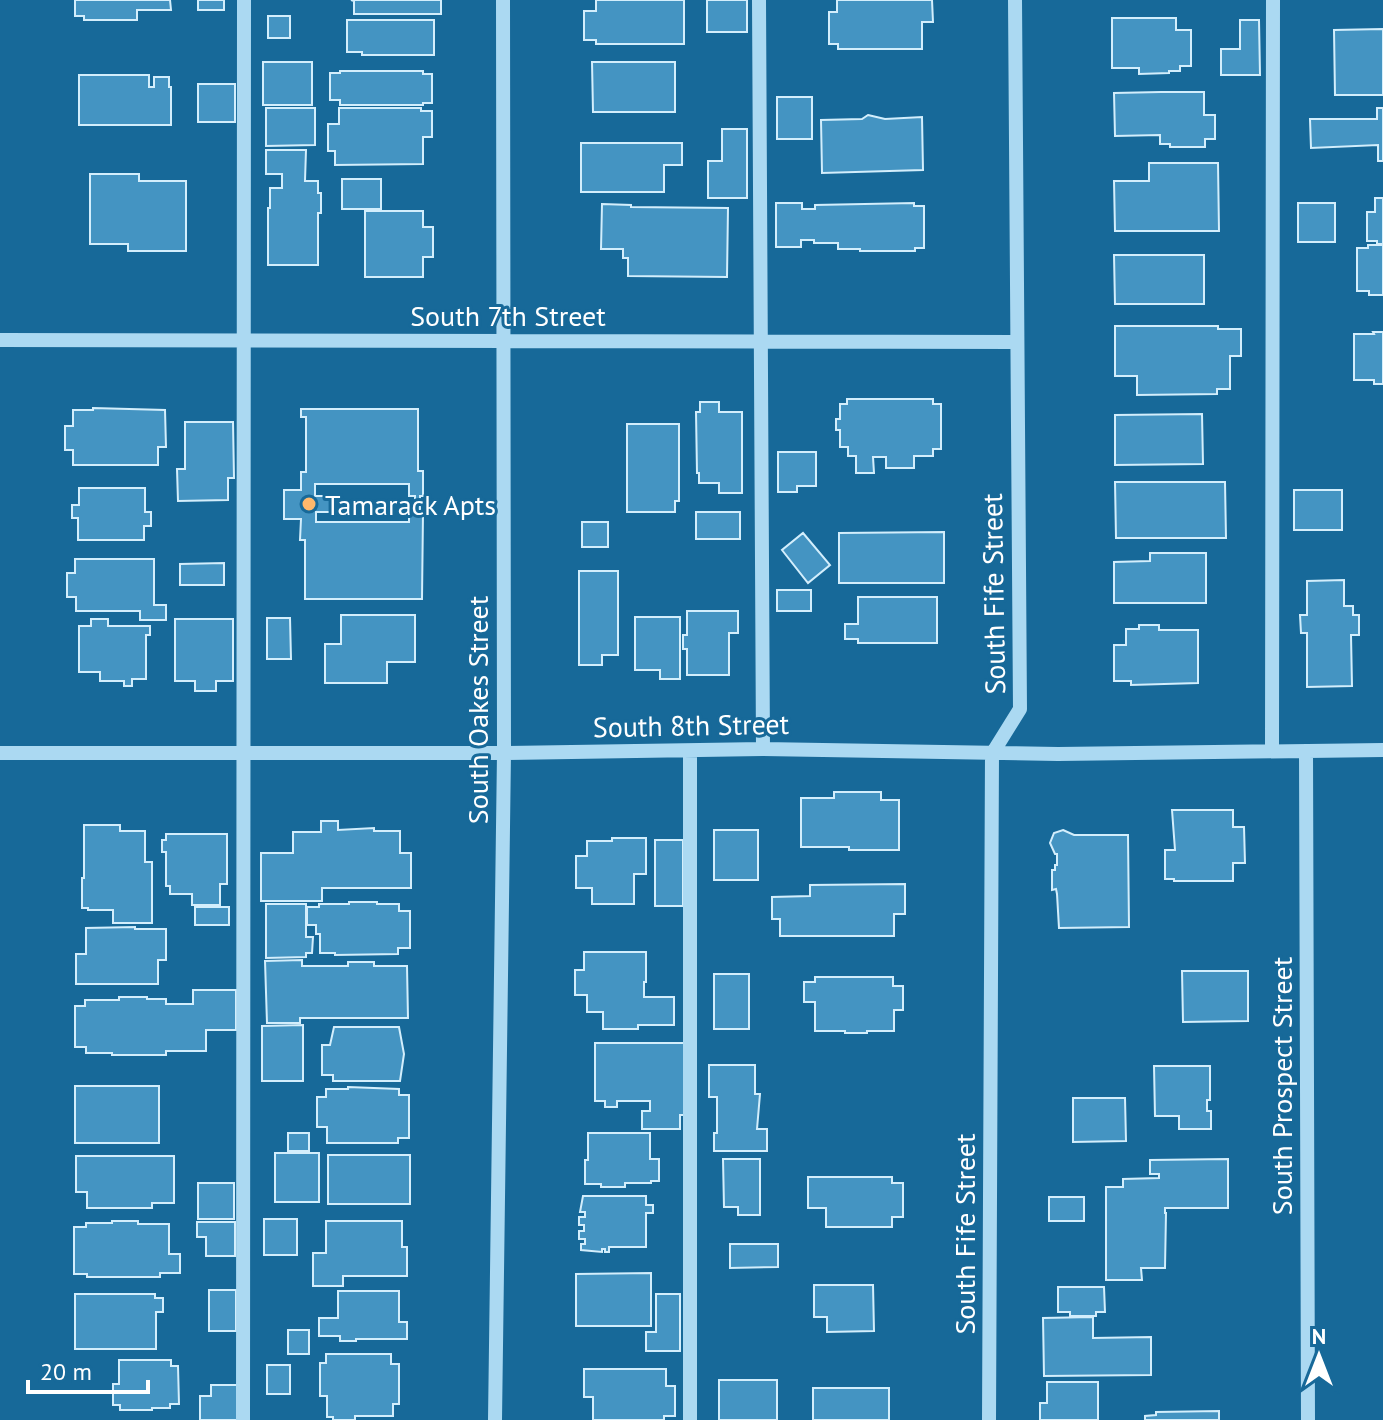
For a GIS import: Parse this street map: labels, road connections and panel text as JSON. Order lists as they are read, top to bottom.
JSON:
{
  "streets": {
    "street": [
      "South 7th Street",
      "South Fife Street",
      "South Oakes Street",
      "South 8th Street",
      "South Prospect Street"
    ]
  },
  "crossings": [
    ["South 7th Street", "South Fife Street"],
    ["South 7th Street", "South Oakes Street"],
    ["South Fife Street", "South 8th Street"],
    ["South Oakes Street", "South 8th Street"],
    ["South 8th Street", "South Prospect Street"]
  ],
  "places": ["Tamarack Apts"],
  "scale_bar": "20 m",
  "north": "top"
}
